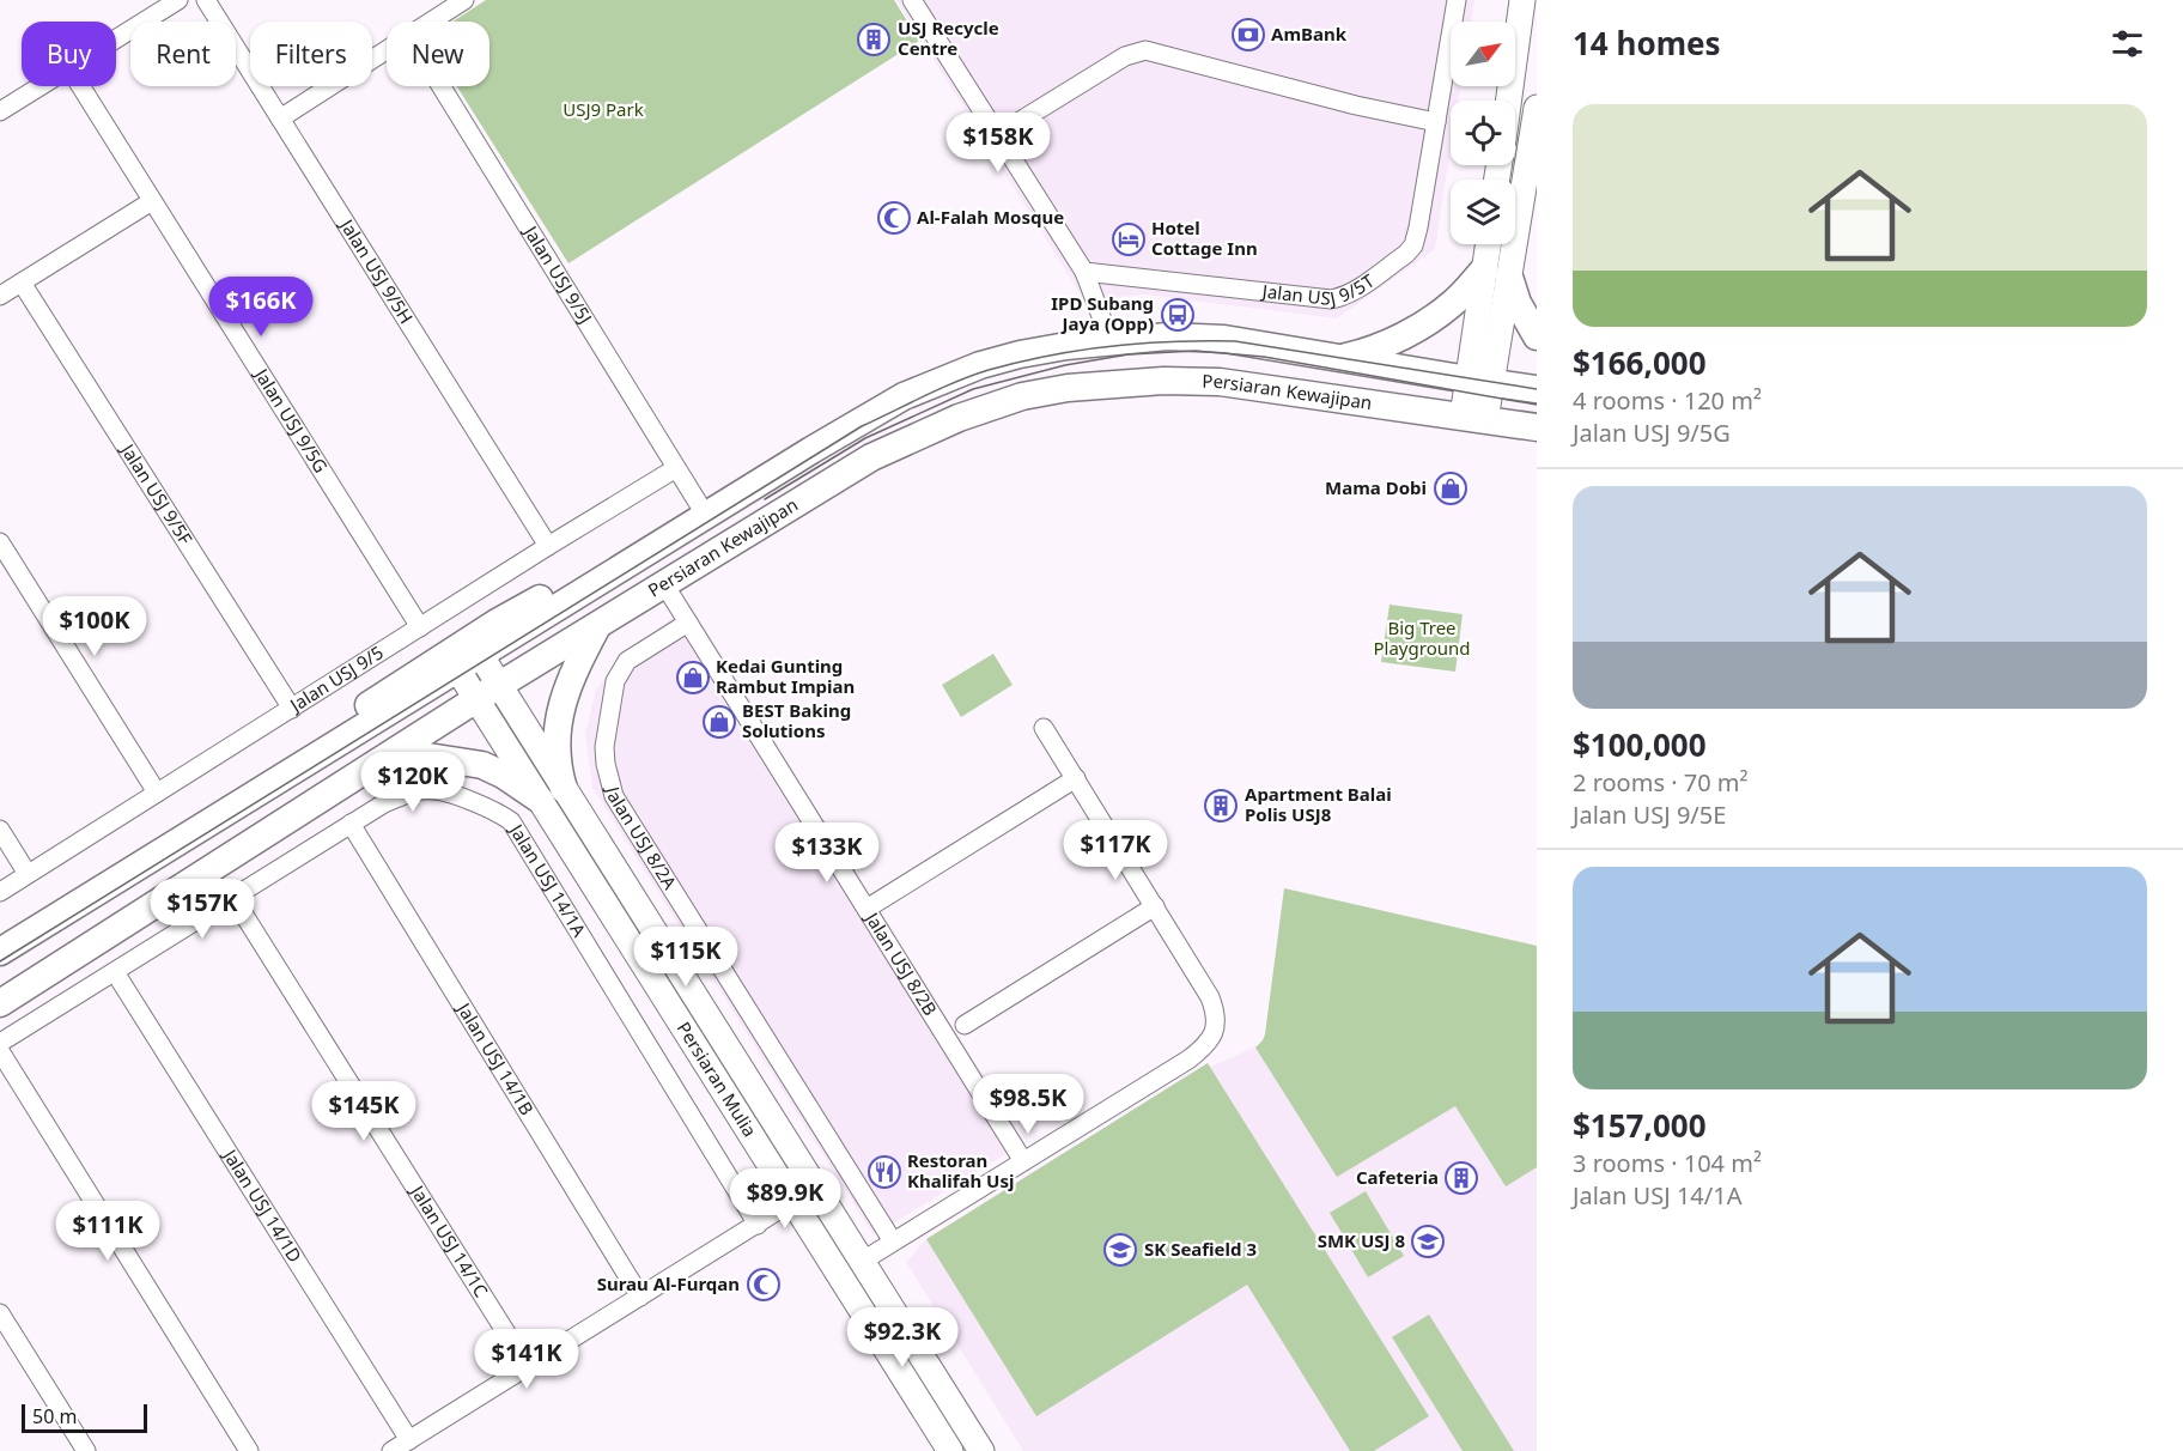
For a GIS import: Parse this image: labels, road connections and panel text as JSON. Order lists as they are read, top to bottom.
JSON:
{
  "streets": {
    "main road": ["Persiaran Kewajipan", "Persiaran Mulia"],
    "street": [
      "Jalan USJ 9/5H",
      "Jalan USJ 9/5J",
      "Jalan USJ 9/5T",
      "Jalan USJ 9/5G",
      "Jalan USJ 9/5F",
      "Jalan USJ 9/5",
      "Jalan USJ 8/2A",
      "Jalan USJ 14/1A",
      "Jalan USJ 8/2B",
      "Jalan USJ 14/1B",
      "Jalan USJ 14/1D",
      "Jalan USJ 14/1C"
    ]
  },
  "crossings": [
    ["Jalan USJ 9/5H", "Jalan USJ 9/5"],
    ["Jalan USJ 9/5J", "Persiaran Kewajipan"],
    ["Jalan USJ 9/5J", "Jalan USJ 9/5"],
    ["Persiaran Kewajipan", "Jalan USJ 8/2B"],
    ["Persiaran Kewajipan", "Persiaran Mulia"],
    ["Jalan USJ 9/5G", "Jalan USJ 9/5"],
    ["Jalan USJ 9/5F", "Jalan USJ 9/5"],
    ["Jalan USJ 8/2A", "Jalan USJ 8/2B"],
    ["Jalan USJ 14/1A", "Jalan USJ 14/1B"],
    ["Jalan USJ 14/1A", "Jalan USJ 14/1D"],
    ["Jalan USJ 14/1A", "Jalan USJ 14/1C"]
  ],
  "parks": ["USJ9 Park", "Big Tree Playground"],
  "places": {
    "bank": ["AmBank"],
    "building": ["USJ Recycle Centre", "Apartment Balai Polis USJ8", "Cafeteria"],
    "mosque": ["Al-Falah Mosque", "Surau Al-Furqan"],
    "hotel": ["Hotel Cottage Inn"],
    "bus stop": ["IPD Subang Jaya (Opp)"],
    "shop": ["Mama Dobi", "Kedai Gunting Rambut Impian", "BEST Baking Solutions"],
    "restaurant": ["Restoran Khalifah Usj"],
    "school or university": ["SMK USJ 8", "SK Seafield 3"]
  },
  "scale_bar": "50 m",
  "north": "top right",
  "page": {
    "heading": "14 homes",
    "chip": [
      "Buy",
      "Rent",
      "Filters",
      "New"
    ],
    "list": [
      {
        "name": "$166,000",
        "note": "4 rooms · 120 m² · Jalan USJ 9/5G"
      },
      {
        "name": "$100,000",
        "note": "2 rooms · 70 m² · Jalan USJ 9/5E"
      },
      {
        "name": "$157,000",
        "note": "3 rooms · 104 m² · Jalan USJ 14/1A"
      }
    ],
    "price": [
      "$158K",
      "$166K",
      "$100K",
      "$120K",
      "$117K",
      "$133K",
      "$157K",
      "$115K",
      "$98.5K",
      "$145K",
      "$89.9K",
      "$111K",
      "$92.3K",
      "$141K"
    ],
    "scale": "50 m"
  }
}
